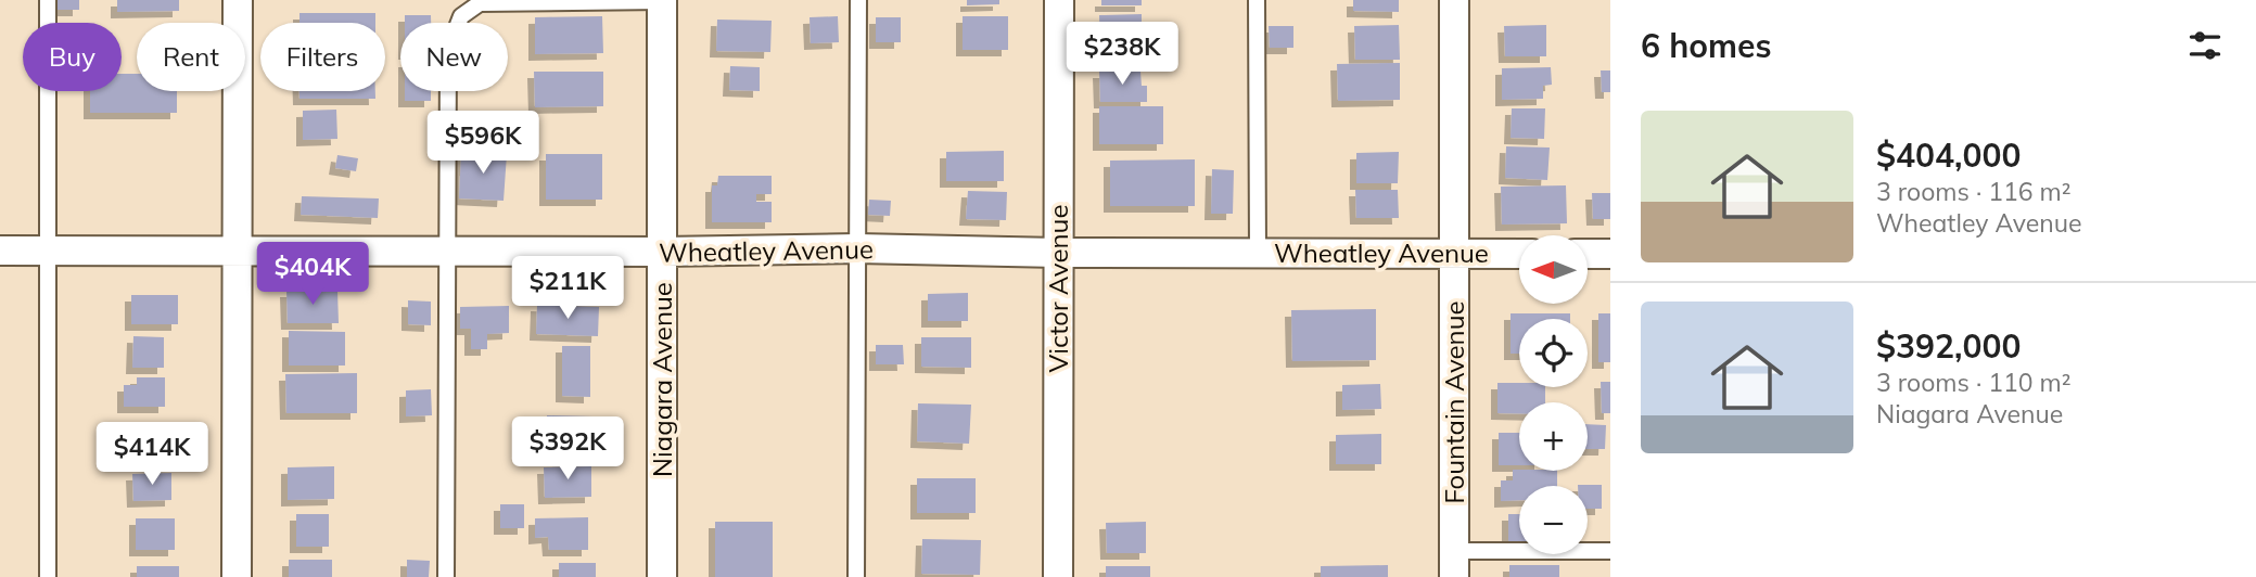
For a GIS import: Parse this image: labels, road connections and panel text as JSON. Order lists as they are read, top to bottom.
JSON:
{
  "streets": {
    "street": [
      "Wheatley Avenue",
      "Victor Avenue",
      "Niagara Avenue",
      "Fountain Avenue"
    ]
  },
  "crossings": [
    ["Wheatley Avenue", "Victor Avenue"],
    ["Wheatley Avenue", "Niagara Avenue"],
    ["Wheatley Avenue", "Fountain Avenue"]
  ],
  "north": "left",
  "page": {
    "heading": "6 homes",
    "price": [
      "$238K",
      "$596K",
      "$404K",
      "$211K",
      "$392K",
      "$414K"
    ],
    "chip": [
      "Buy",
      "Rent",
      "Filters",
      "New"
    ],
    "list": [
      {
        "name": "$404,000",
        "note": "3 rooms · 116 m² · Wheatley Avenue"
      },
      {
        "name": "$392,000",
        "note": "3 rooms · 110 m² · Niagara Avenue"
      }
    ],
    "map_buttons": ["+", "−"]
  }
}
